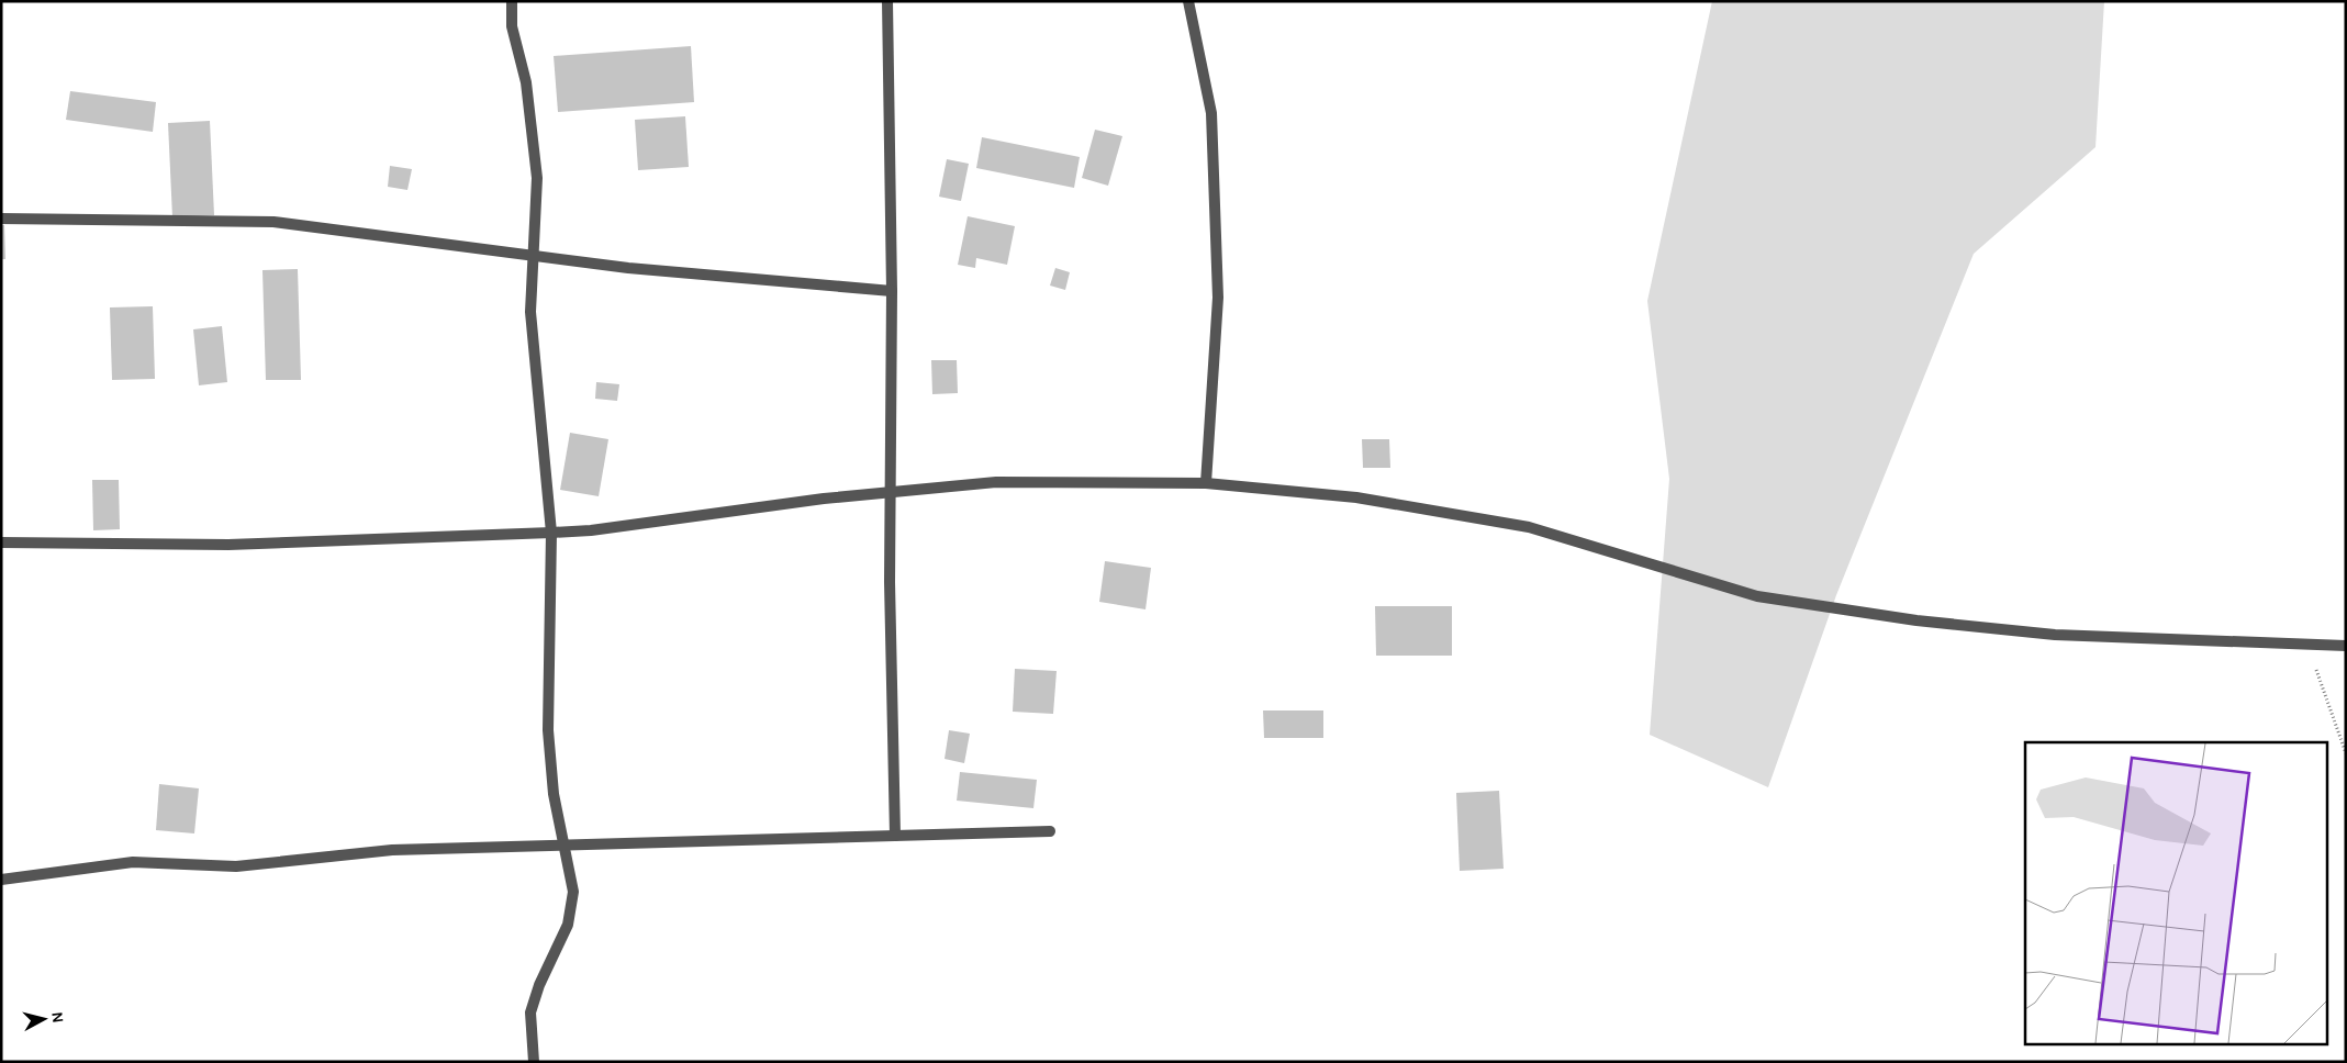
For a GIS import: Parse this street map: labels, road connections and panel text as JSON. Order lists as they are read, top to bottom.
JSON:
{
  "north": "right"
}
